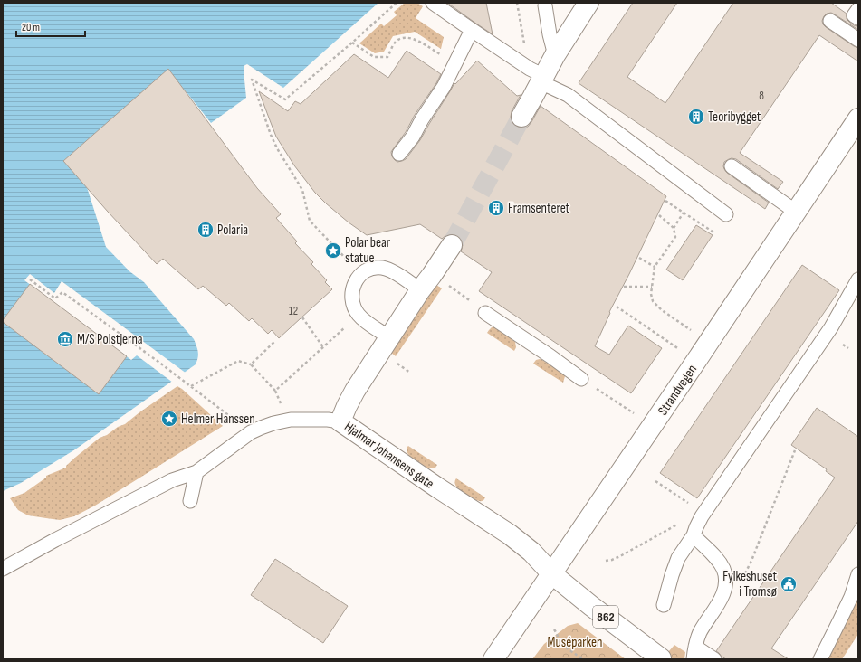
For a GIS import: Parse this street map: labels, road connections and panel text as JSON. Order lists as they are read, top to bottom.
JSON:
{
  "streets": {
    "street": ["Strandvegen", "Hjalmar Johansens gate", "862"]
  },
  "crossings": [
    ["Strandvegen", "Hjalmar Johansens gate"],
    ["Strandvegen", "862"],
    ["Hjalmar Johansens gate", "862"]
  ],
  "parks": ["Muséparken"],
  "places": {
    "building": ["Teoribygget", "Framsenteret", "Polaria"],
    "place": ["Polar bear statue", "Helmer Hanssen"],
    "museum": ["M/S Polstjerna"],
    "public building": ["Fylkeshuset i Tromsø"]
  },
  "house_numbers": ["8", "12"],
  "scale_bar": "20 m"
}
